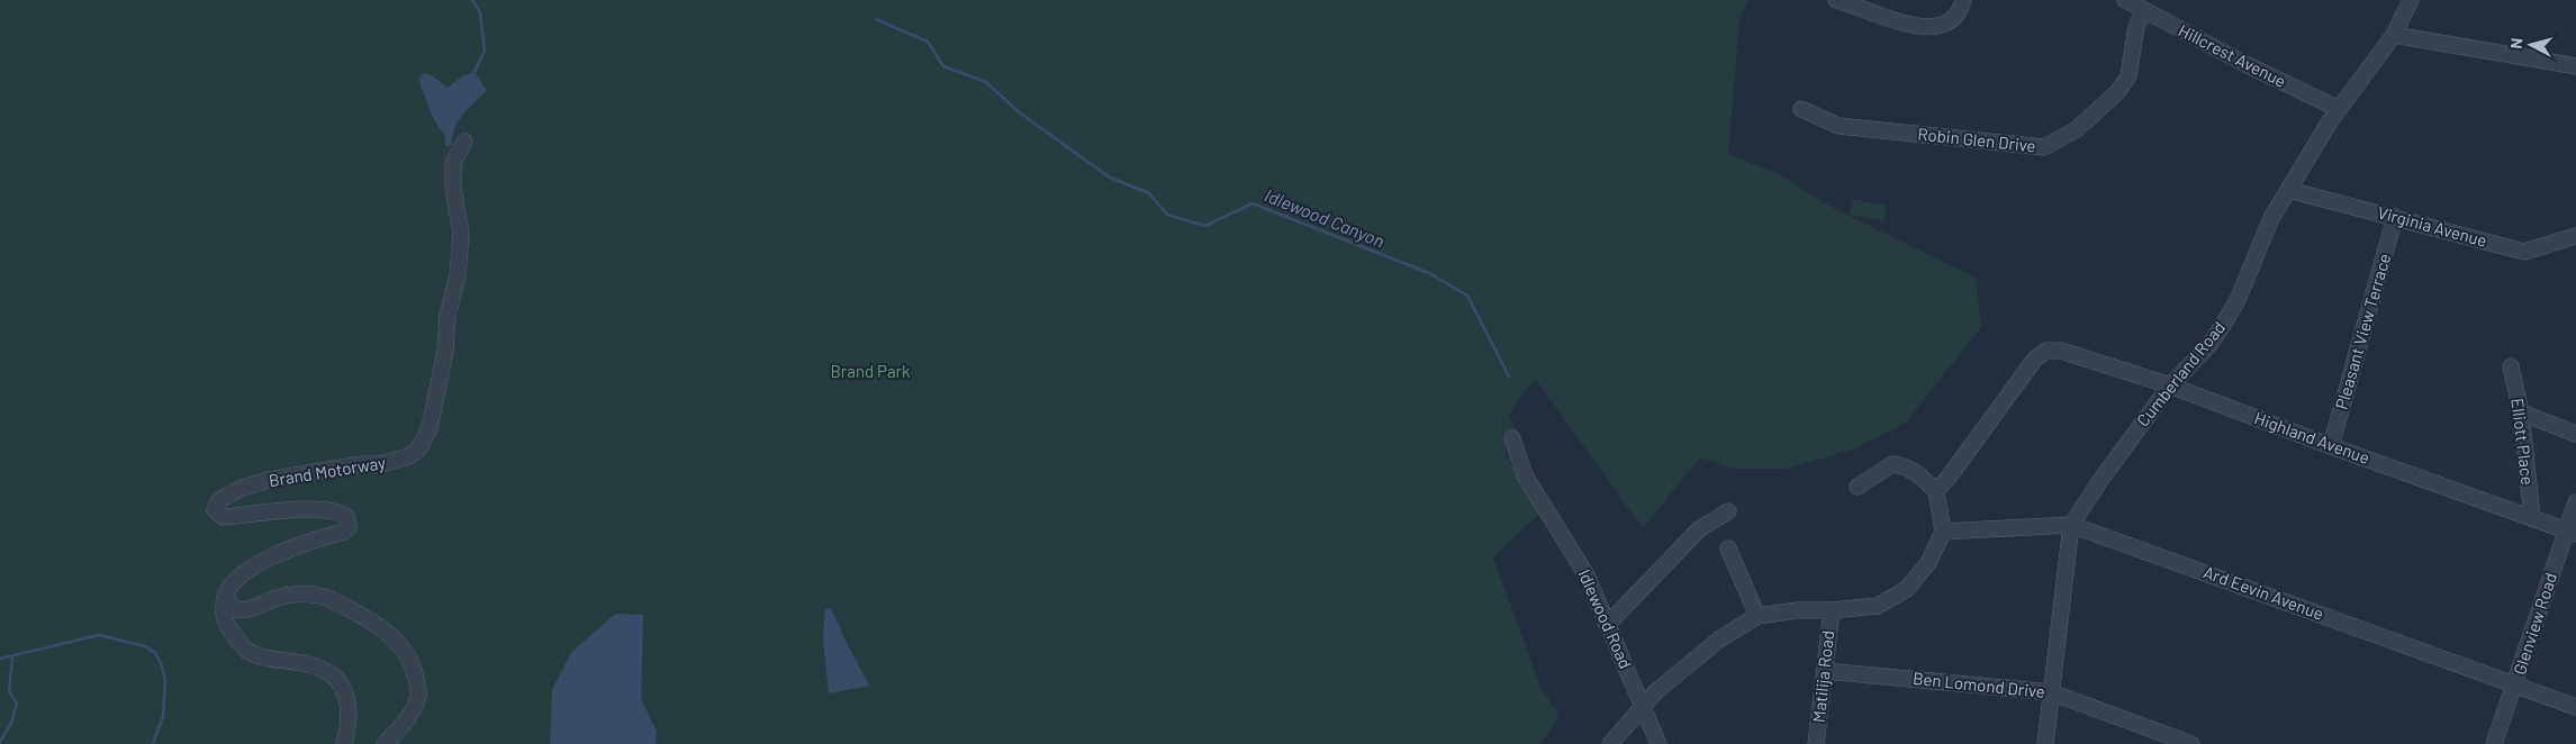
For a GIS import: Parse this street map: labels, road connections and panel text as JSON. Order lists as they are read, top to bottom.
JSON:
{
  "streets": {
    "street": [
      "Hillcrest Avenue",
      "Robin Glen Drive",
      "Virginia Avenue",
      "Pleasant View Terrace",
      "Cumberland Road",
      "Highland Avenue",
      "Elliott Place",
      "Brand Motorway",
      "Ard Eevin Avenue",
      "Idlewood Road",
      "Glenview Road",
      "Matilija Road",
      "Ben Lomond Drive"
    ]
  },
  "crossings": [
    ["Hillcrest Avenue", "Robin Glen Drive"],
    ["Hillcrest Avenue", "Cumberland Road"],
    ["Virginia Avenue", "Pleasant View Terrace"],
    ["Virginia Avenue", "Cumberland Road"],
    ["Pleasant View Terrace", "Highland Avenue"],
    ["Cumberland Road", "Highland Avenue"],
    ["Cumberland Road", "Ard Eevin Avenue"],
    ["Cumberland Road", "Ben Lomond Drive"],
    ["Highland Avenue", "Elliott Place"],
    ["Highland Avenue", "Glenview Road"],
    ["Ard Eevin Avenue", "Glenview Road"],
    ["Matilija Road", "Ben Lomond Drive"]
  ],
  "water": ["Idlewood Canyon"],
  "parks": ["Brand Park"],
  "north": "left"
}
